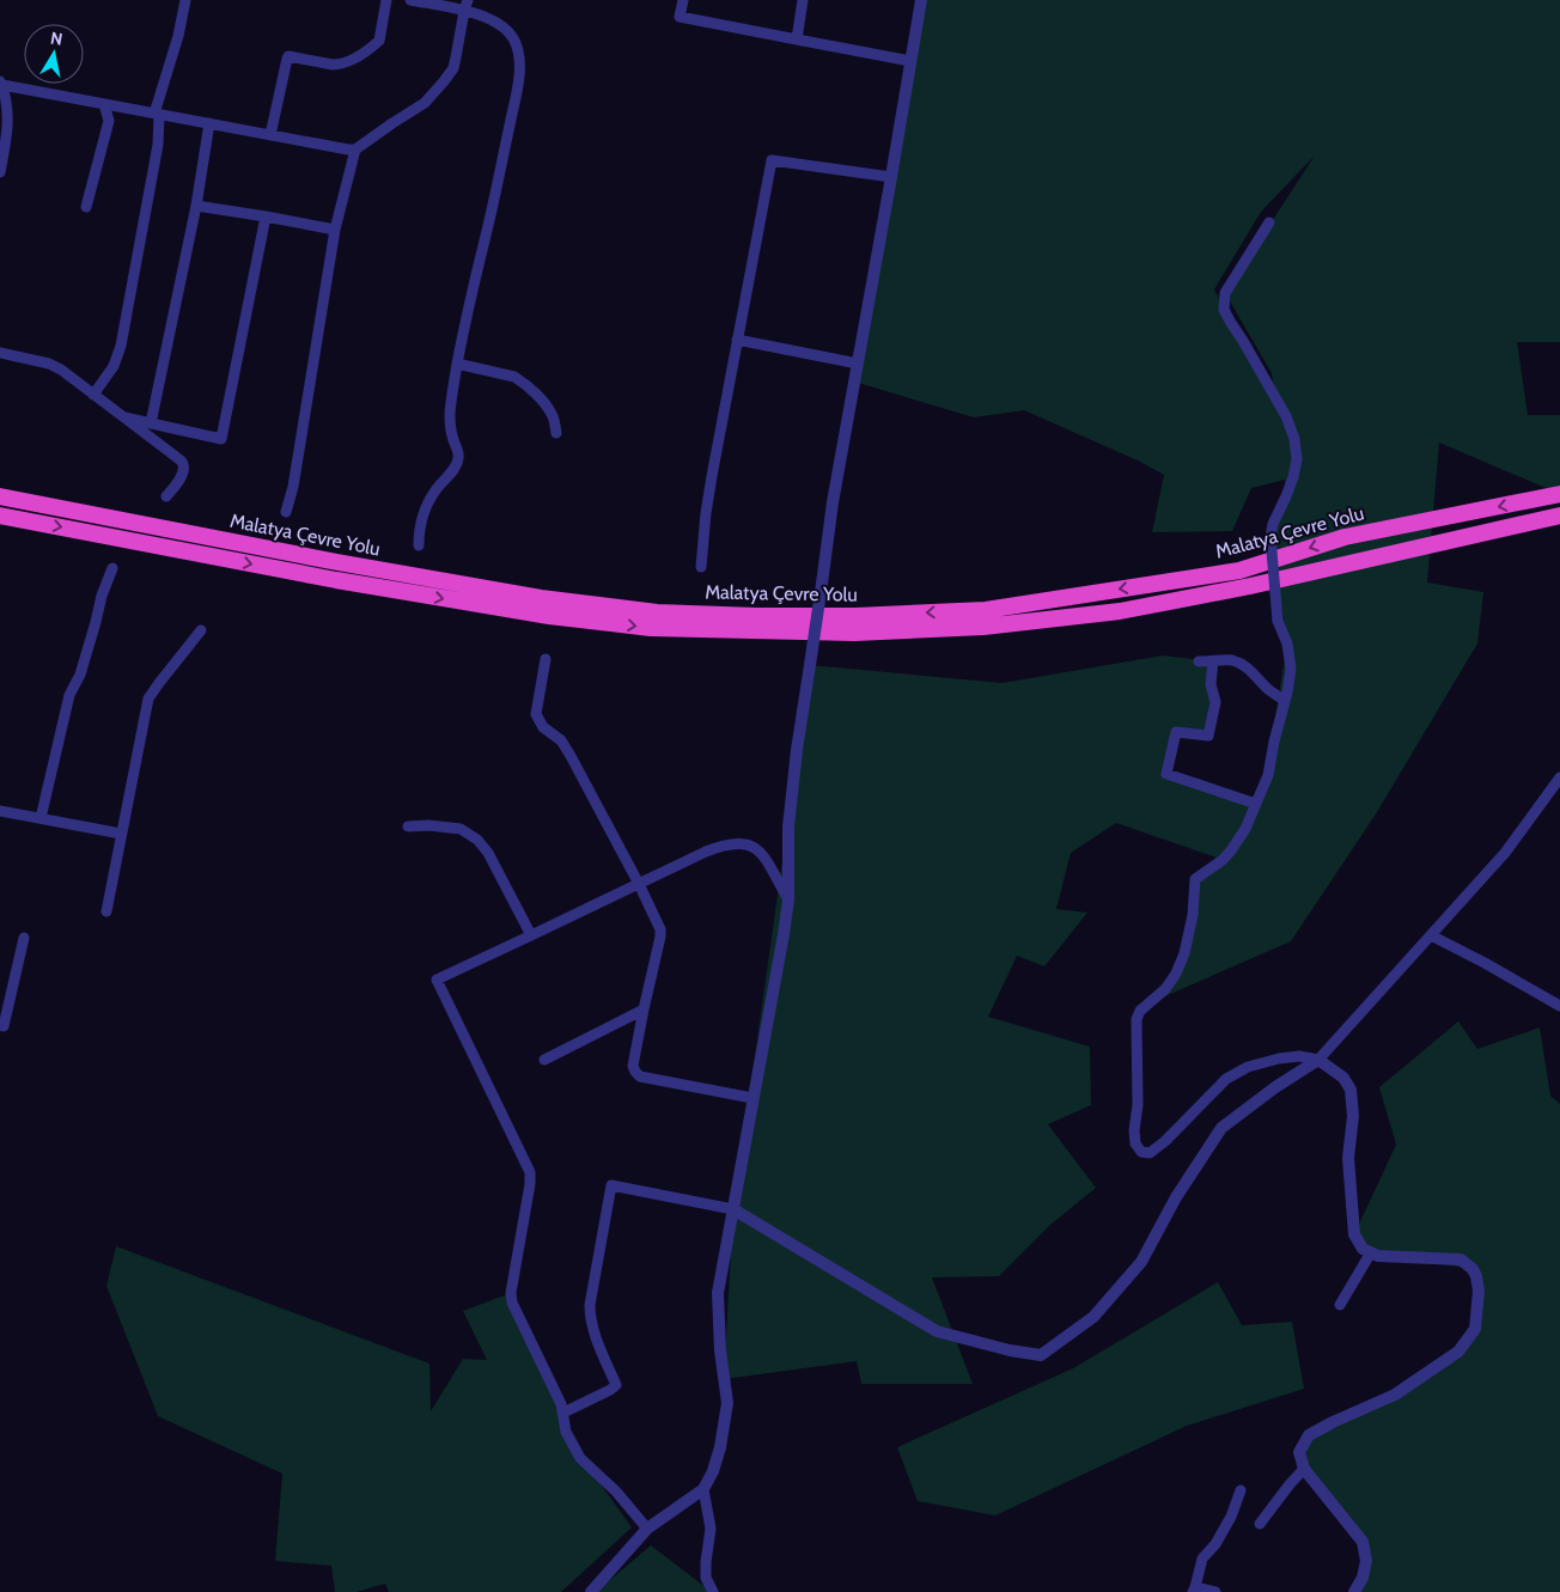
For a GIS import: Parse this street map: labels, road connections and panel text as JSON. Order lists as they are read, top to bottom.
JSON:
{
  "streets": {
    "highway": ["Malatya Çevre Yolu"]
  },
  "north": "top"
}
